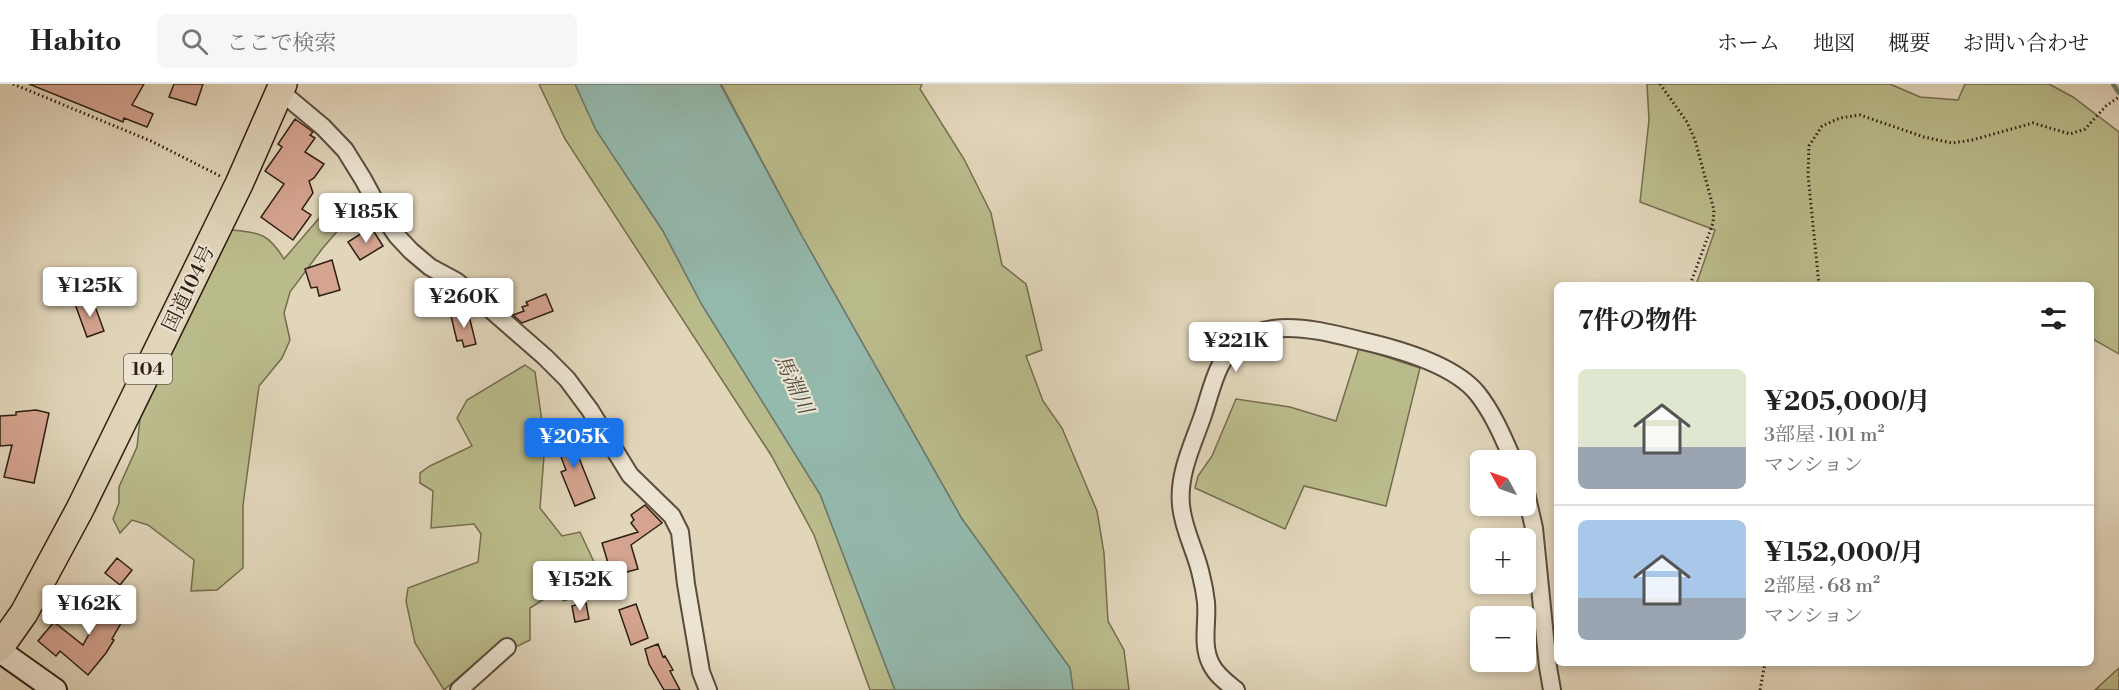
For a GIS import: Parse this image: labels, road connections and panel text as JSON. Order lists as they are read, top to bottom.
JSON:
{
  "streets": {
    "highway": ["国道104号", "104"]
  },
  "water": ["馬淵川"],
  "north": "top left",
  "page": {
    "header": "Habito",
    "search": "ここで検索",
    "nav": [
      "ホーム",
      "地図",
      "概要",
      "お問い合わせ"
    ],
    "price": [
      "¥185K",
      "¥125K",
      "¥260K",
      "¥221K",
      "¥205K",
      "¥152K",
      "¥162K"
    ],
    "heading": "7件の物件",
    "list": [
      {
        "name": "¥205,000/月",
        "note": "3部屋 · 101 m² · マンション"
      },
      {
        "name": "¥152,000/月",
        "note": "2部屋 · 68 m² · マンション"
      }
    ],
    "map_buttons": ["+", "−"]
  }
}
